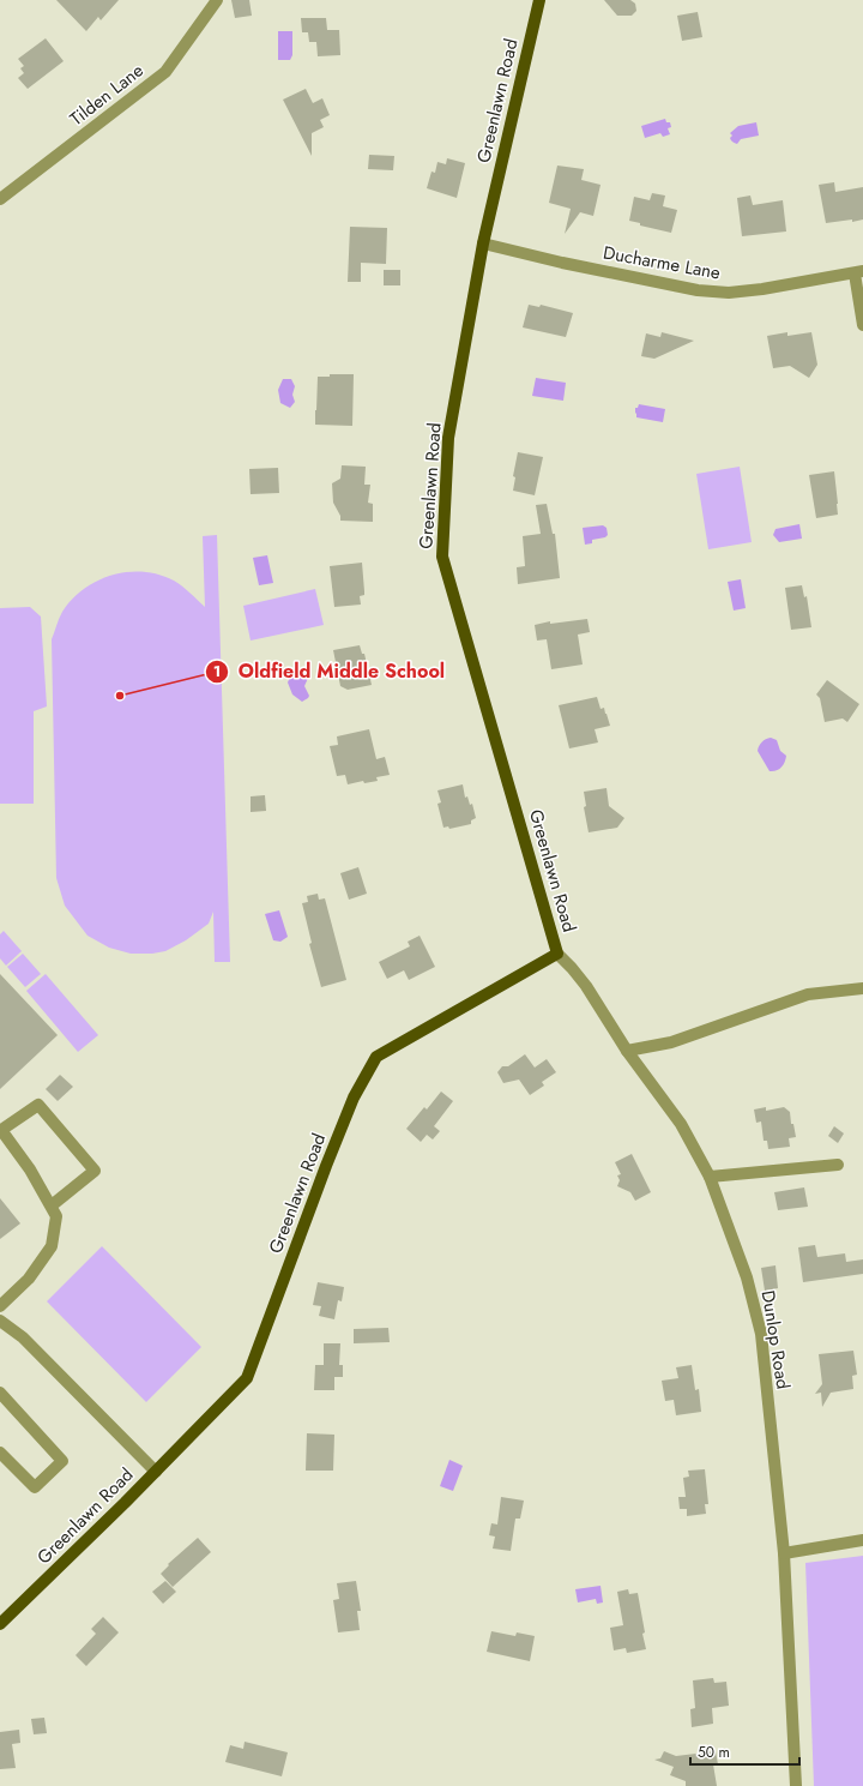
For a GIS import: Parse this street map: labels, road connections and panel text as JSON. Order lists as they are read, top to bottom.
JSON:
{
  "streets": {
    "main road": ["Greenlawn Road"],
    "street": ["Tilden Lane", "Ducharme Lane", "Dunlop Road"]
  },
  "crossings": [
    ["Greenlawn Road", "Ducharme Lane"],
    ["Greenlawn Road", "Dunlop Road"]
  ],
  "places": ["Oldfield Middle School"],
  "scale_bar": "50 m"
}
